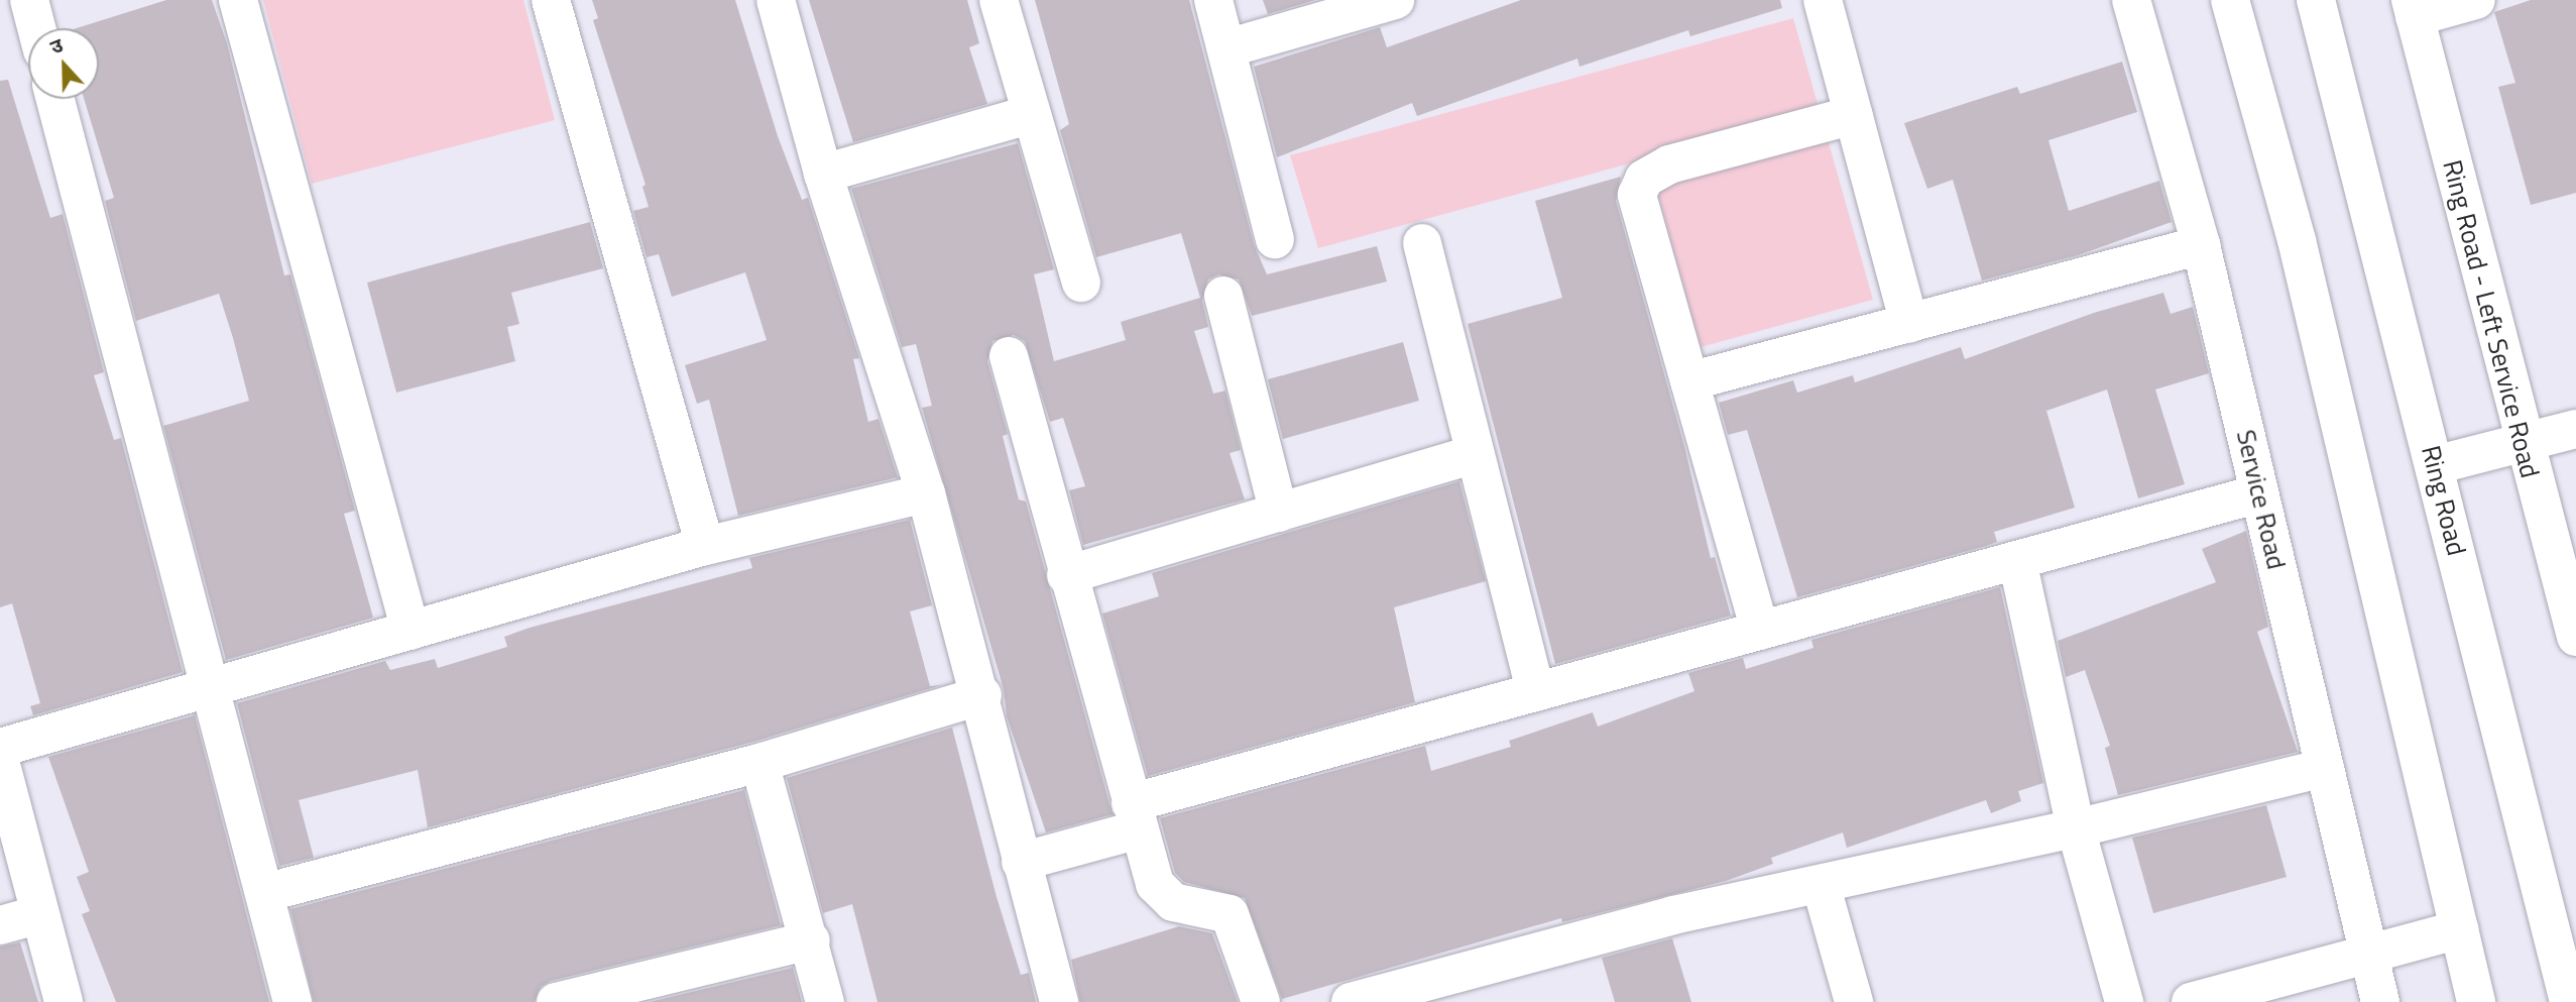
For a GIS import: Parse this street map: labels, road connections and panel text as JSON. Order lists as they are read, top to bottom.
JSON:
{
  "streets": {
    "street": ["Ring Road - Left Service Road", "Service Road", "Ring Road"]
  },
  "north": "top"
}
